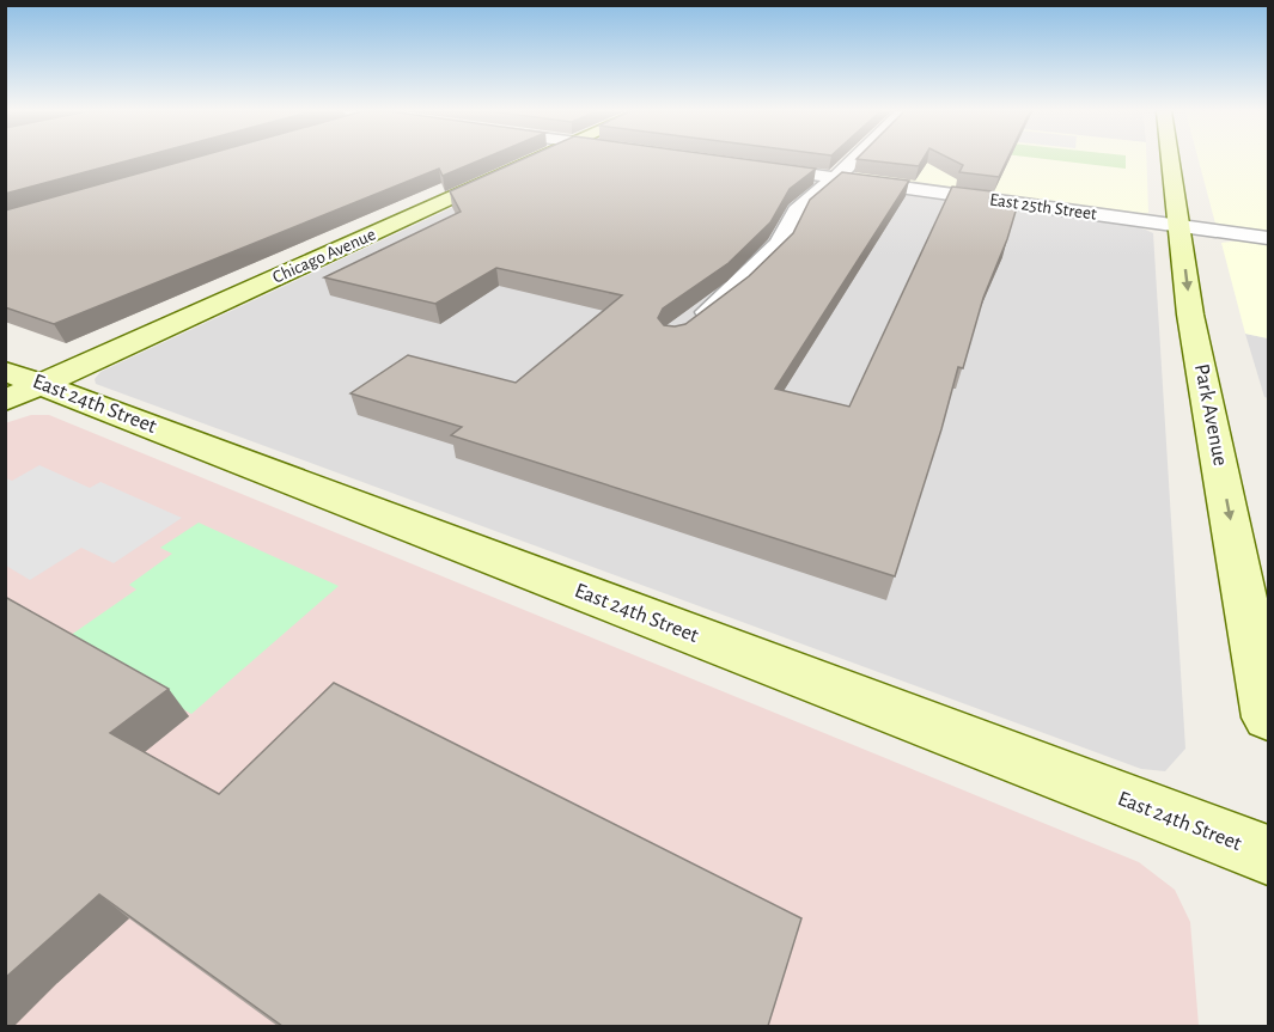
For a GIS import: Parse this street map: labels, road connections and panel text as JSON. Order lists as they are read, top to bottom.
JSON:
{
  "streets": {
    "street": [
      "East 25th Street",
      "Chicago Avenue",
      "East 24th Street",
      "Park Avenue"
    ]
  },
  "crossings": [
    ["East 25th Street", "Park Avenue"],
    ["Chicago Avenue", "East 24th Street"]
  ],
  "one_way": ["Park Avenue"]
}
